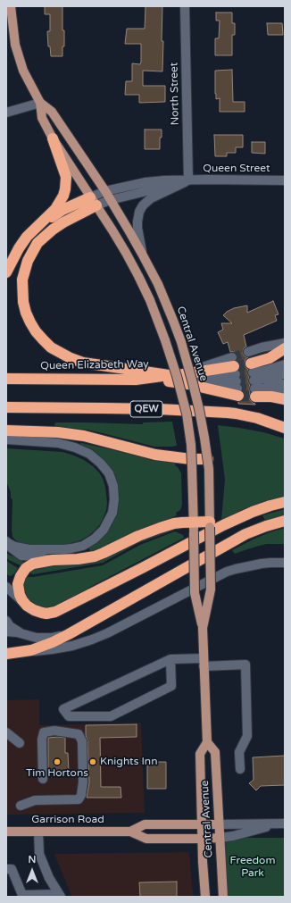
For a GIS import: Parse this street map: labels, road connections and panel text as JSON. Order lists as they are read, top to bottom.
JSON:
{
  "streets": {
    "highway": ["Queen Elizabeth Way", "QEW"],
    "main road": ["Central Avenue", "Garrison Road"],
    "street": ["North Street", "Queen Street"]
  },
  "crossings": [
    ["North Street", "Queen Street"],
    ["Queen Street", "Central Avenue"],
    ["Central Avenue", "Garrison Road"]
  ],
  "parks": ["Freedom Park"],
  "places": ["Tim Hortons", "Knights Inn"],
  "north": "top"
}
